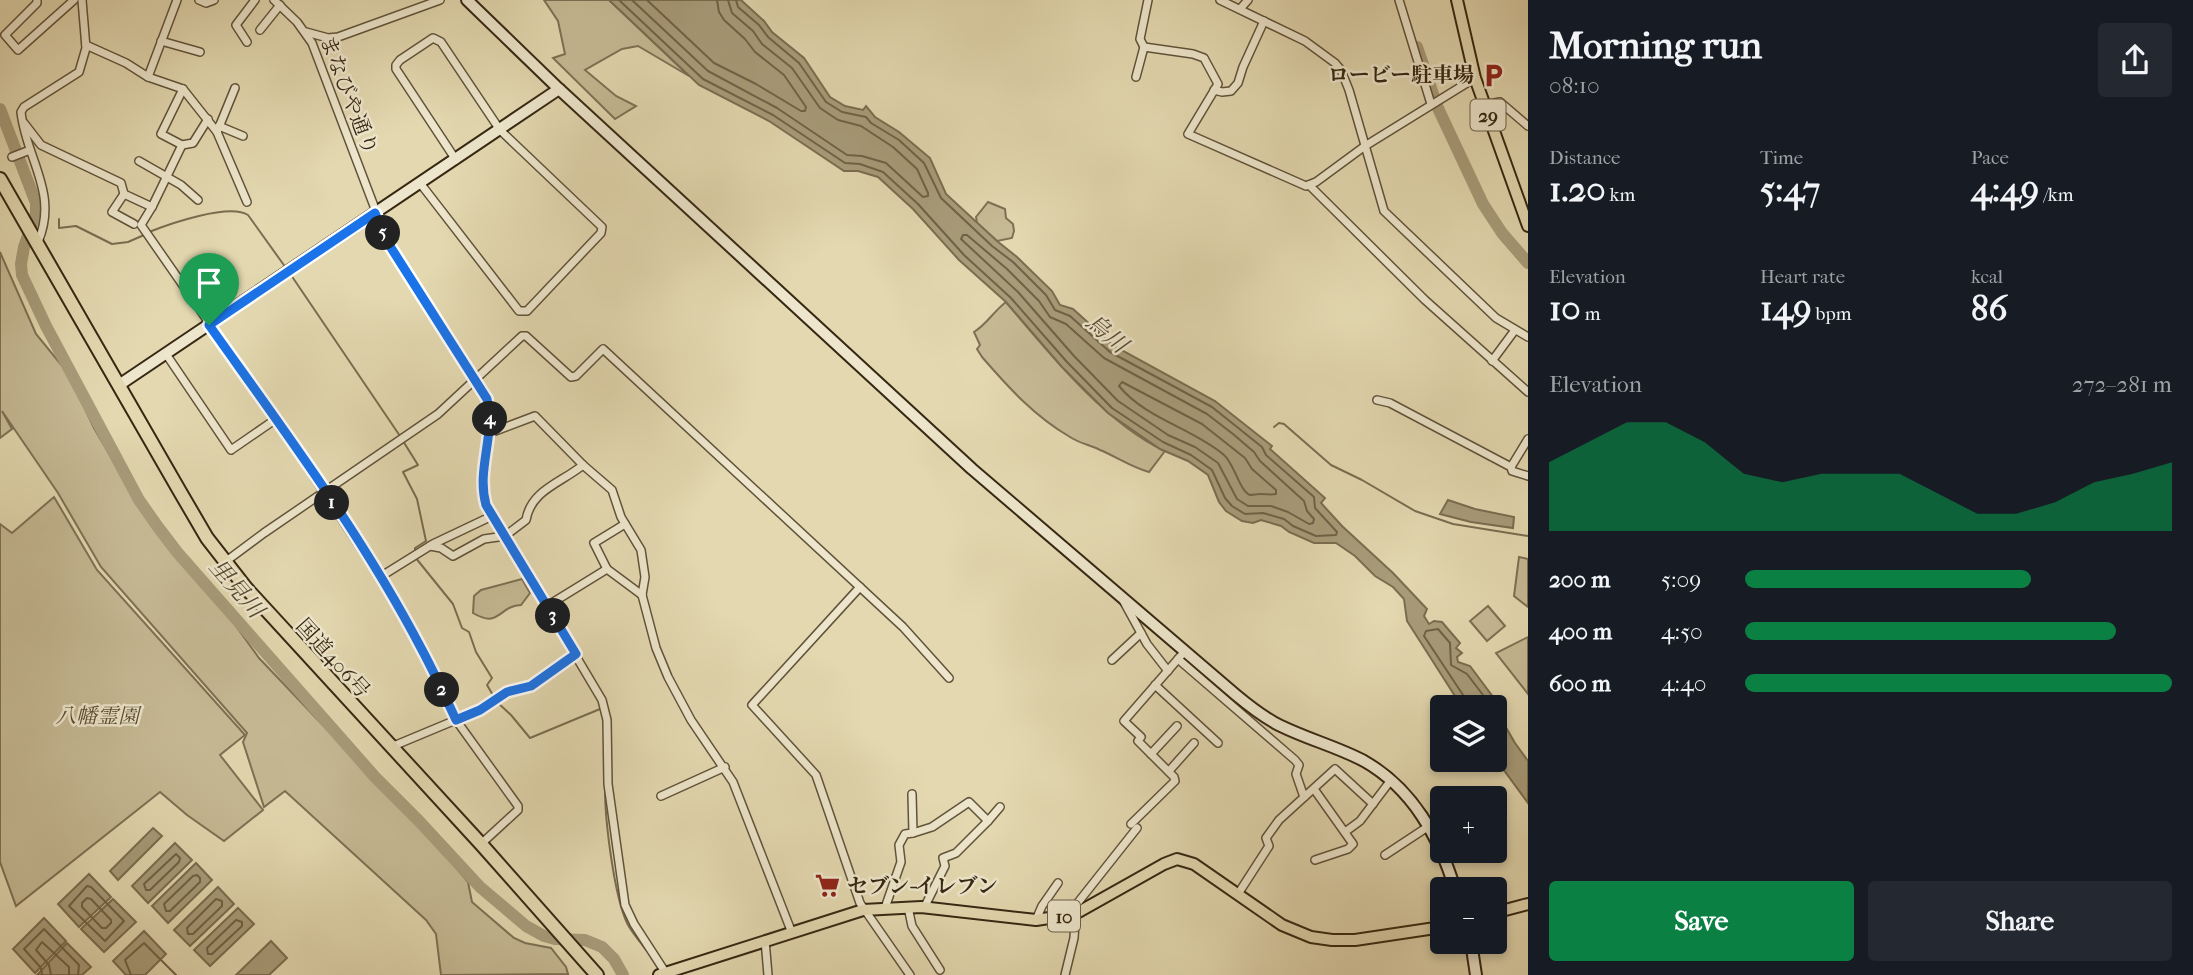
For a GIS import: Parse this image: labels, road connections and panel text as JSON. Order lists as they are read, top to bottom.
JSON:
{
  "streets": {
    "highway": ["国道406号"],
    "main road": ["29", "10"],
    "street": ["まなびや通り"]
  },
  "crossings": [
    ["まなびや通り", "10"]
  ],
  "water": ["烏川", "里見川"],
  "parks": ["八幡霊園"],
  "places": {
    "parking": ["ロービー駐車場"],
    "supermarket": ["セブン-イレブン"]
  },
  "page": {
    "heading": ["Morning run", "08:10"],
    "stats": [
      ["Distance", "1.20 km"],
      ["Time", "5:47"],
      ["Pace", "4:49 /km"],
      ["Elevation", "10 m"],
      ["Heart rate", "149 bpm"],
      ["kcal", "86"]
    ],
    "pins": [
      "5",
      "4",
      "1",
      "3",
      "2"
    ],
    "chart": ["Elevation", "272–281 m"],
    "list": [
      {
        "name": "200 m",
        "note": "5:09"
      },
      {
        "name": "400 m",
        "note": "4:50"
      },
      {
        "name": "600 m",
        "note": "4:40"
      }
    ],
    "map_buttons": ["+", "−"],
    "buttons": ["Save", "Share"]
  }
}
